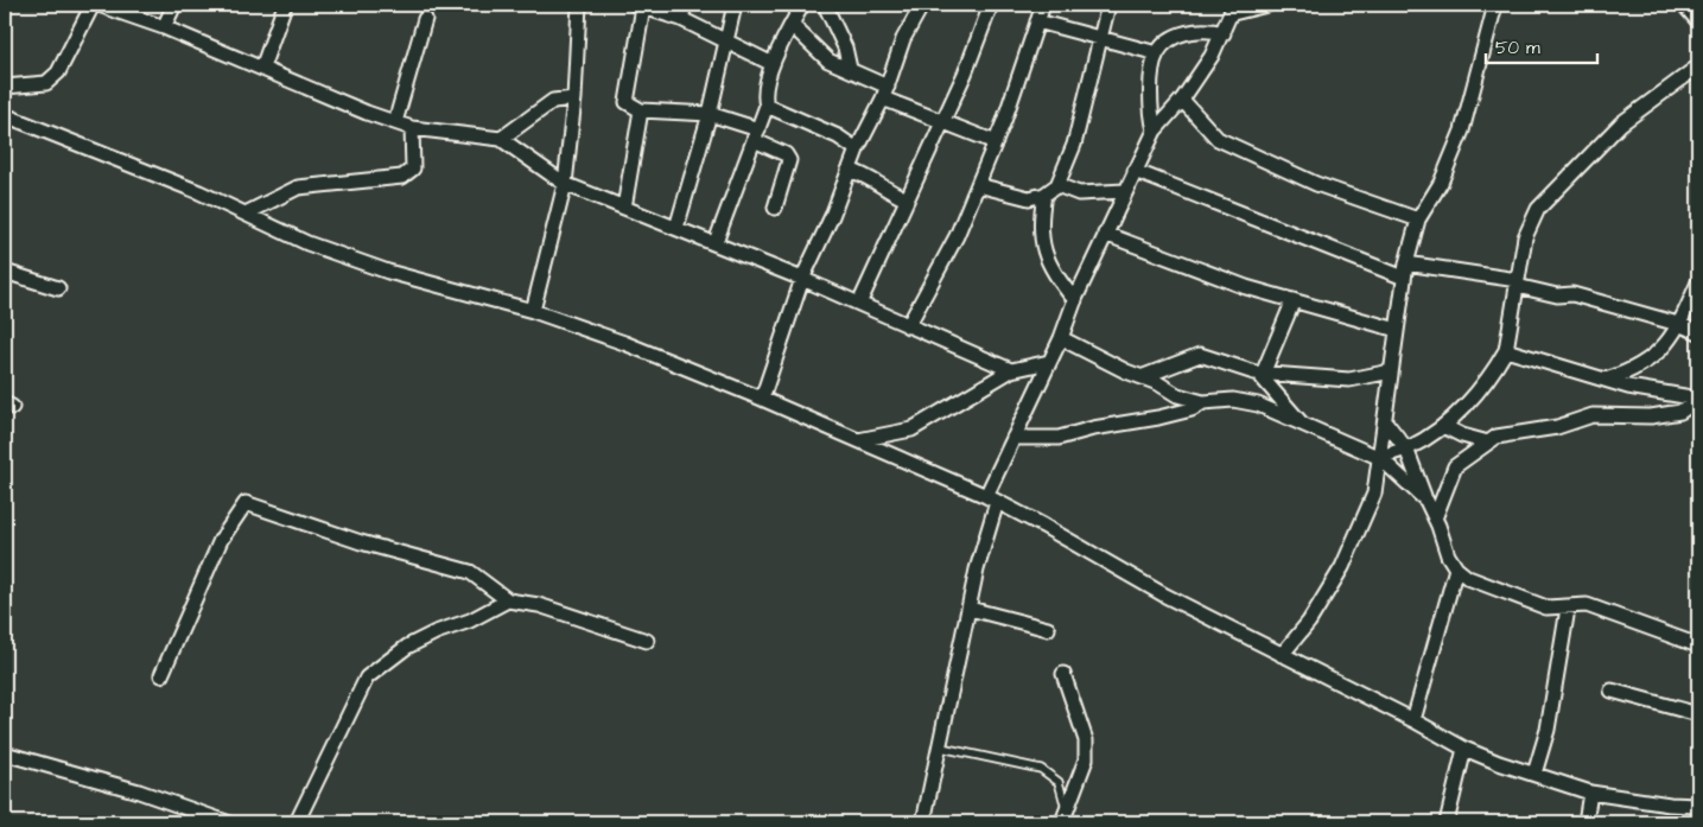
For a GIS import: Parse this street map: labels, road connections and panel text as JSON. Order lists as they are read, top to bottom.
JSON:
{
  "scale_bar": "50 m"
}
